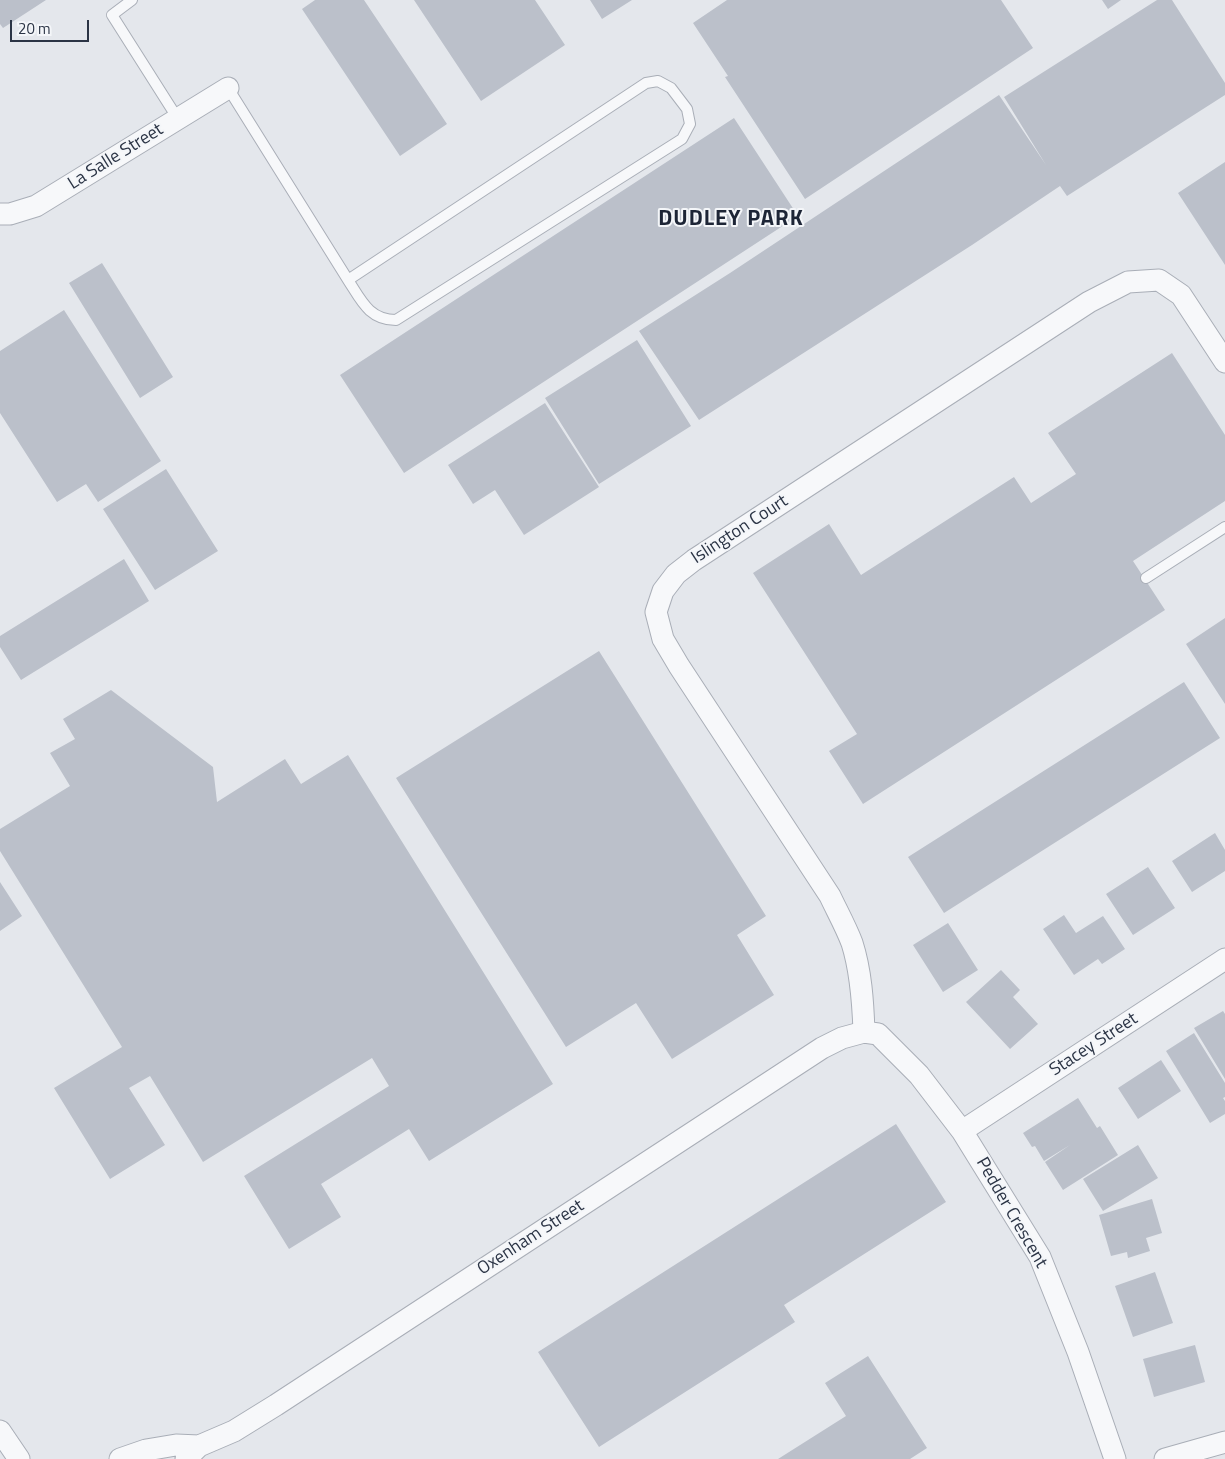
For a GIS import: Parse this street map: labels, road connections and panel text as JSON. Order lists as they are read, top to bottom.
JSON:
{
  "streets": {
    "street": [
      "La Salle Street",
      "Islington Court",
      "Stacey Street",
      "Pedder Crescent",
      "Oxenham Street"
    ]
  },
  "crossings": [
    ["Islington Court", "Pedder Crescent"],
    ["Islington Court", "Oxenham Street"],
    ["Stacey Street", "Pedder Crescent"],
    ["Pedder Crescent", "Oxenham Street"]
  ],
  "districts": ["DUDLEY PARK"],
  "scale_bar": "20 m"
}
